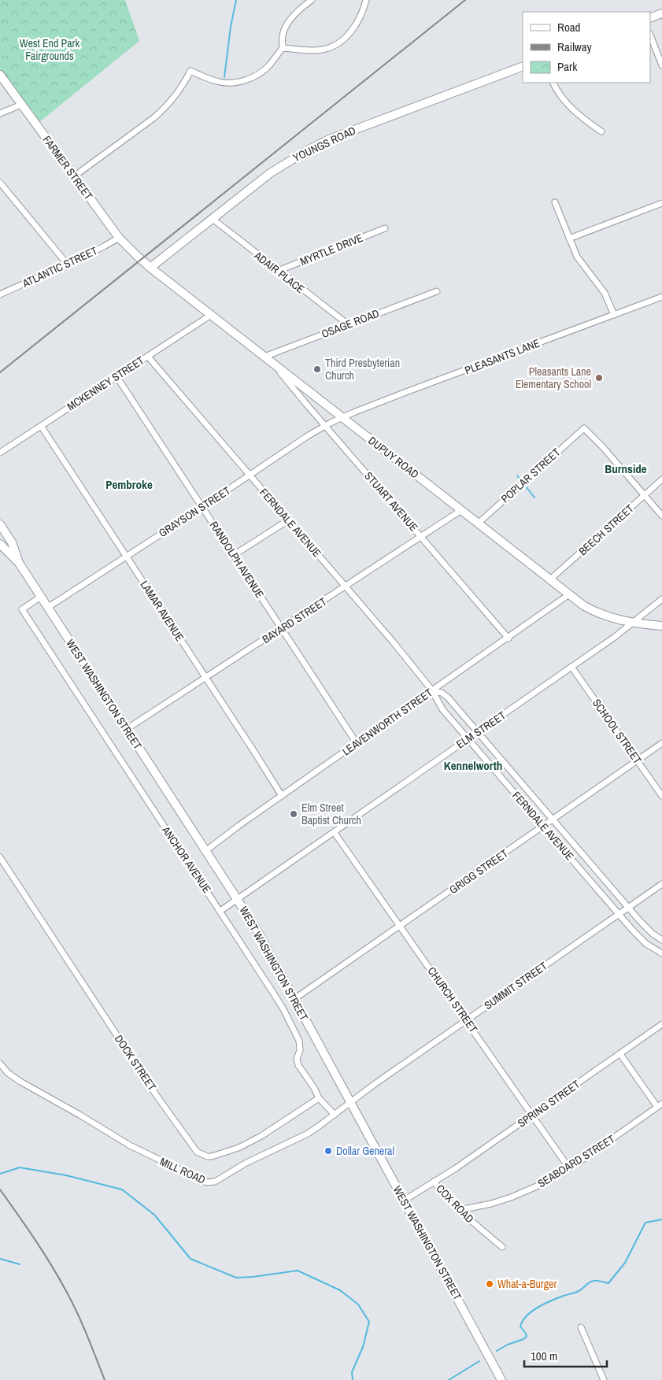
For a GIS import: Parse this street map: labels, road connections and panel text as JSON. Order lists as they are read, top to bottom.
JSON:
{
  "streets": {
    "street": [
      "YOUNGS ROAD",
      "FARMER STREET",
      "MYRTLE DRIVE",
      "ATLANTIC STREET",
      "ADAIR PLACE",
      "OSAGE ROAD",
      "PLEASANTS LANE",
      "MCKENNEY STREET",
      "DUPUY ROAD",
      "POPLAR STREET",
      "STUART AVENUE",
      "GRAYSON STREET",
      "FERNDALE AVENUE",
      "BEECH STREET",
      "RANDOLPH AVENUE",
      "LAMAR AVENUE",
      "BAYARD STREET",
      "WEST WASHINGTON STREET",
      "LEAVENWORTH STREET",
      "ELM STREET",
      "SCHOOL STREET",
      "ANCHOR AVENUE",
      "GRIGG STREET",
      "SUMMIT STREET",
      "CHURCH STREET",
      "DOCK STREET",
      "SPRING STREET",
      "SEABOARD STREET",
      "MILL ROAD",
      "COX ROAD"
    ]
  },
  "crossings": [
    ["YOUNGS ROAD", "ADAIR PLACE"],
    ["YOUNGS ROAD", "DUPUY ROAD"],
    ["FARMER STREET", "ATLANTIC STREET"],
    ["FARMER STREET", "DUPUY ROAD"],
    ["MYRTLE DRIVE", "ADAIR PLACE"],
    ["ADAIR PLACE", "OSAGE ROAD"],
    ["OSAGE ROAD", "DUPUY ROAD"],
    ["PLEASANTS LANE", "DUPUY ROAD"],
    ["PLEASANTS LANE", "GRAYSON STREET"],
    ["MCKENNEY STREET", "DUPUY ROAD"],
    ["MCKENNEY STREET", "FERNDALE AVENUE"],
    ["MCKENNEY STREET", "RANDOLPH AVENUE"],
    ["MCKENNEY STREET", "LAMAR AVENUE"],
    ["DUPUY ROAD", "POPLAR STREET"],
    ["DUPUY ROAD", "STUART AVENUE"],
    ["DUPUY ROAD", "GRAYSON STREET"],
    ["DUPUY ROAD", "BEECH STREET"],
    ["DUPUY ROAD", "BAYARD STREET"],
    ["DUPUY ROAD", "LEAVENWORTH STREET"],
    ["DUPUY ROAD", "ELM STREET"],
    ["POPLAR STREET", "BEECH STREET"],
    ["STUART AVENUE", "GRAYSON STREET"],
    ["STUART AVENUE", "BAYARD STREET"],
    ["STUART AVENUE", "LEAVENWORTH STREET"],
    ["GRAYSON STREET", "FERNDALE AVENUE"],
    ["GRAYSON STREET", "RANDOLPH AVENUE"],
    ["GRAYSON STREET", "LAMAR AVENUE"],
    ["GRAYSON STREET", "WEST WASHINGTON STREET"],
    ["FERNDALE AVENUE", "BAYARD STREET"],
    ["FERNDALE AVENUE", "LEAVENWORTH STREET"],
    ["FERNDALE AVENUE", "ELM STREET"],
    ["FERNDALE AVENUE", "GRIGG STREET"],
    ["FERNDALE AVENUE", "SUMMIT STREET"],
    ["RANDOLPH AVENUE", "BAYARD STREET"],
    ["RANDOLPH AVENUE", "LEAVENWORTH STREET"],
    ["LAMAR AVENUE", "BAYARD STREET"],
    ["LAMAR AVENUE", "LEAVENWORTH STREET"],
    ["BAYARD STREET", "WEST WASHINGTON STREET"],
    ["WEST WASHINGTON STREET", "LEAVENWORTH STREET"],
    ["WEST WASHINGTON STREET", "ELM STREET"],
    ["WEST WASHINGTON STREET", "ANCHOR AVENUE"],
    ["WEST WASHINGTON STREET", "GRIGG STREET"],
    ["WEST WASHINGTON STREET", "SUMMIT STREET"],
    ["WEST WASHINGTON STREET", "MILL ROAD"],
    ["WEST WASHINGTON STREET", "COX ROAD"],
    ["ELM STREET", "SCHOOL STREET"],
    ["ELM STREET", "ANCHOR AVENUE"],
    ["ELM STREET", "CHURCH STREET"],
    ["SCHOOL STREET", "GRIGG STREET"],
    ["ANCHOR AVENUE", "DOCK STREET"],
    ["ANCHOR AVENUE", "MILL ROAD"],
    ["GRIGG STREET", "CHURCH STREET"],
    ["SUMMIT STREET", "CHURCH STREET"],
    ["SUMMIT STREET", "MILL ROAD"],
    ["CHURCH STREET", "SPRING STREET"],
    ["CHURCH STREET", "SEABOARD STREET"],
    ["SPRING STREET", "COX ROAD"],
    ["SEABOARD STREET", "COX ROAD"]
  ],
  "districts": ["Burnside", "Pembroke", "Kennelworth"],
  "parks": ["West End Park Fairgrounds"],
  "places": [
    "Third Presbyterian Church",
    "Pleasants Lane Elementary School",
    "Elm Street Baptist Church",
    "Dollar General",
    "What-a-Burger"
  ],
  "legend": ["Road", "Railway", "Park"],
  "scale_bar": "100 m"
}
